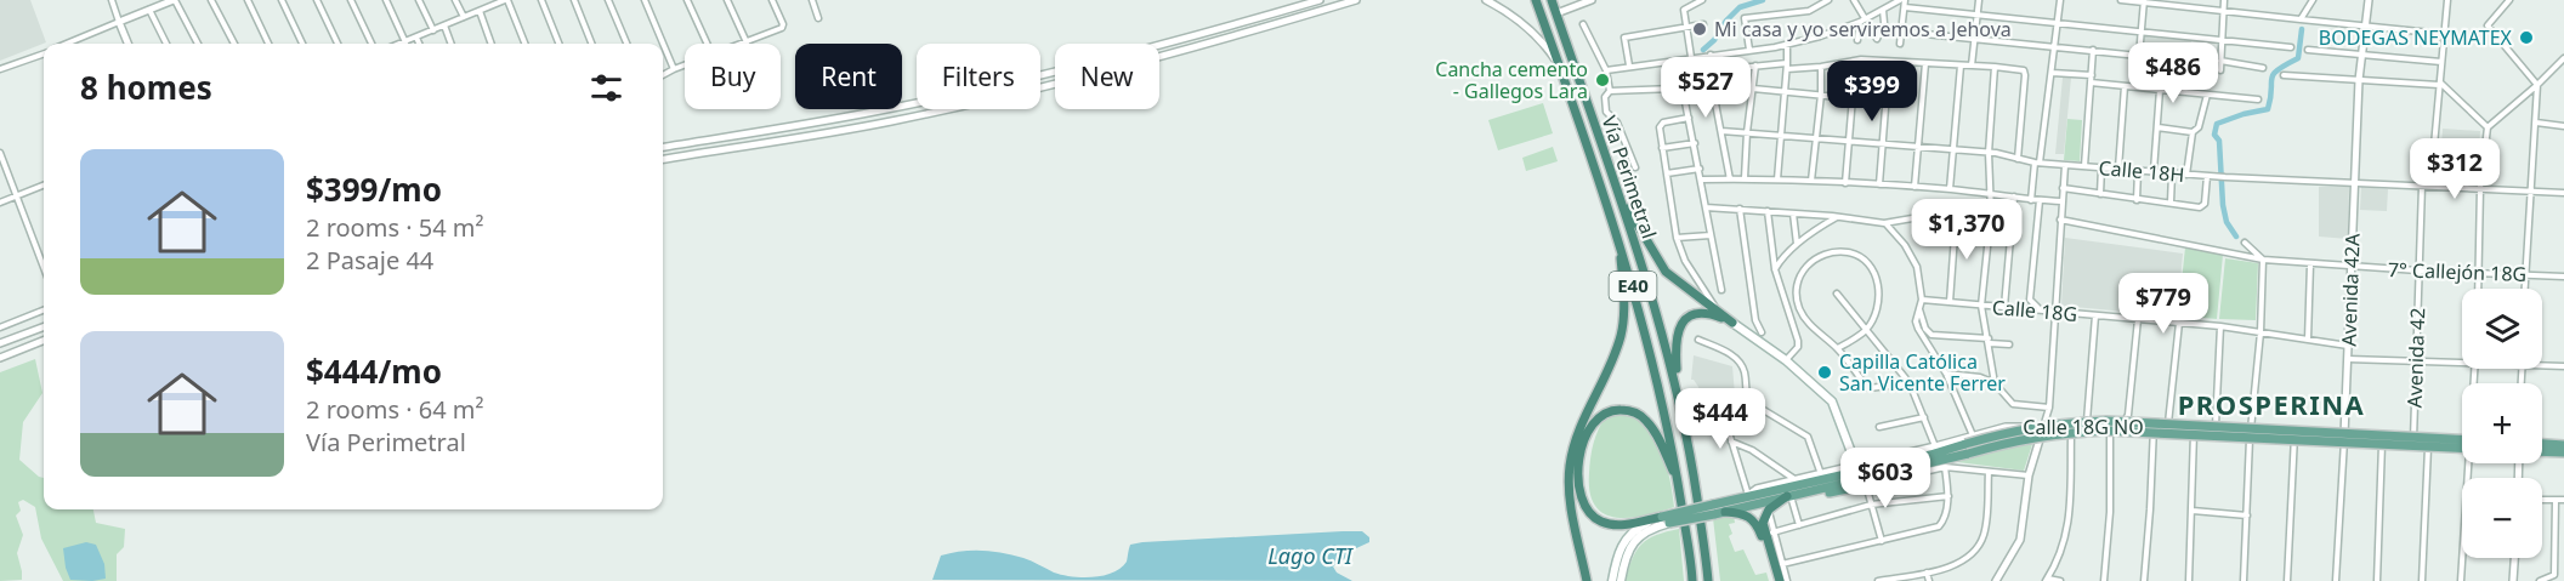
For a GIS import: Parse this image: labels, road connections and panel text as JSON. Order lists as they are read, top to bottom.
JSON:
{
  "streets": {
    "highway": ["Vía Perimetral", "E40"],
    "street": [
      "Calle 18H",
      "7° Callejón 18G",
      "Avenida 42A",
      "Calle 18G",
      "Avenida 42",
      "Calle 18G NO"
    ]
  },
  "crossings": [
    ["Calle 18H", "Avenida 42A"],
    ["Calle 18H", "Avenida 42"],
    ["7° Callejón 18G", "Avenida 42A"],
    ["7° Callejón 18G", "Avenida 42"],
    ["Avenida 42A", "Calle 18G"],
    ["Avenida 42A", "Calle 18G NO"],
    ["Avenida 42", "Calle 18G NO"]
  ],
  "districts": ["PROSPERINA"],
  "water": ["Lago CTI"],
  "places": [
    "Mi casa y yo serviremos a Jehova",
    "BODEGAS NEYMATEX",
    "Cancha cemento - Gallegos Lara",
    "Capilla Católica San Vicente Ferrer"
  ],
  "page": {
    "price": [
      "$486",
      "$527",
      "$399",
      "$312",
      "$1,370",
      "$779",
      "$444",
      "$603"
    ],
    "chip": [
      "Buy",
      "Rent",
      "Filters",
      "New"
    ],
    "heading": "8 homes",
    "list": [
      {
        "name": "$399/mo",
        "note": "2 rooms · 54 m² · 2 Pasaje 44"
      },
      {
        "name": "$444/mo",
        "note": "2 rooms · 64 m² · Vía Perimetral"
      }
    ],
    "map_buttons": ["+", "−"]
  }
}
